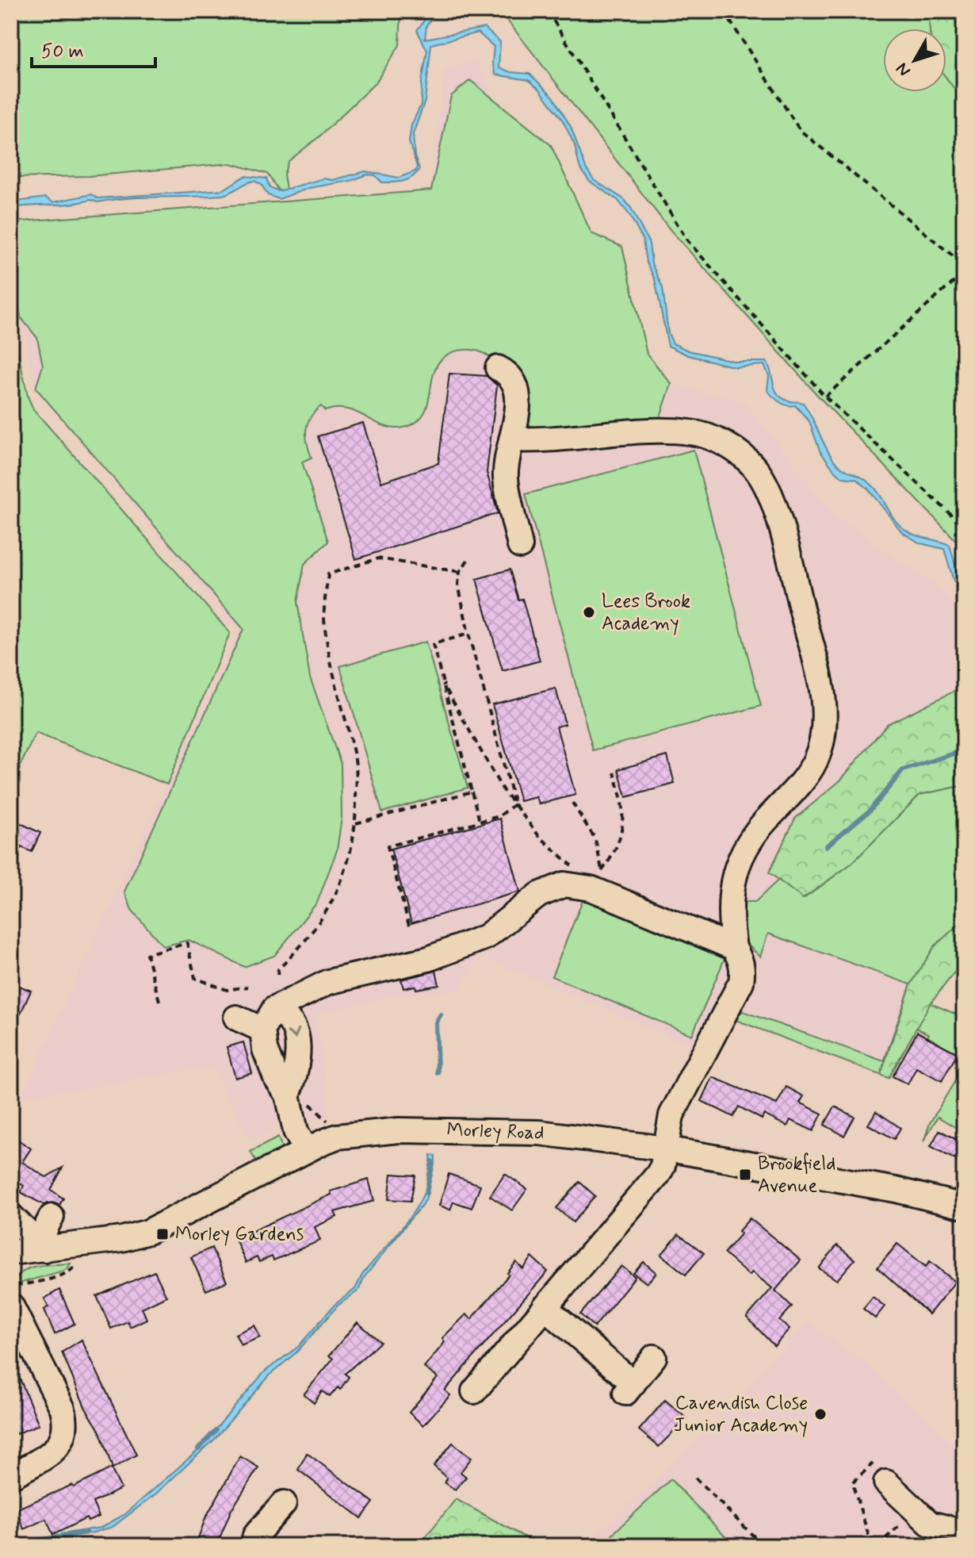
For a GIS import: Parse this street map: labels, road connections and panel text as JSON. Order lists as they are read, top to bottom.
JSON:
{
  "streets": {
    "street": ["Morley Road"]
  },
  "places": {
    "other": ["Lees Brook Academy", "Cavendish Close Junior Academy"],
    "transit": ["Brookfield Avenue", "Morley Gardens"]
  },
  "scale_bar": "50 m",
  "north": "bottom left"
}
